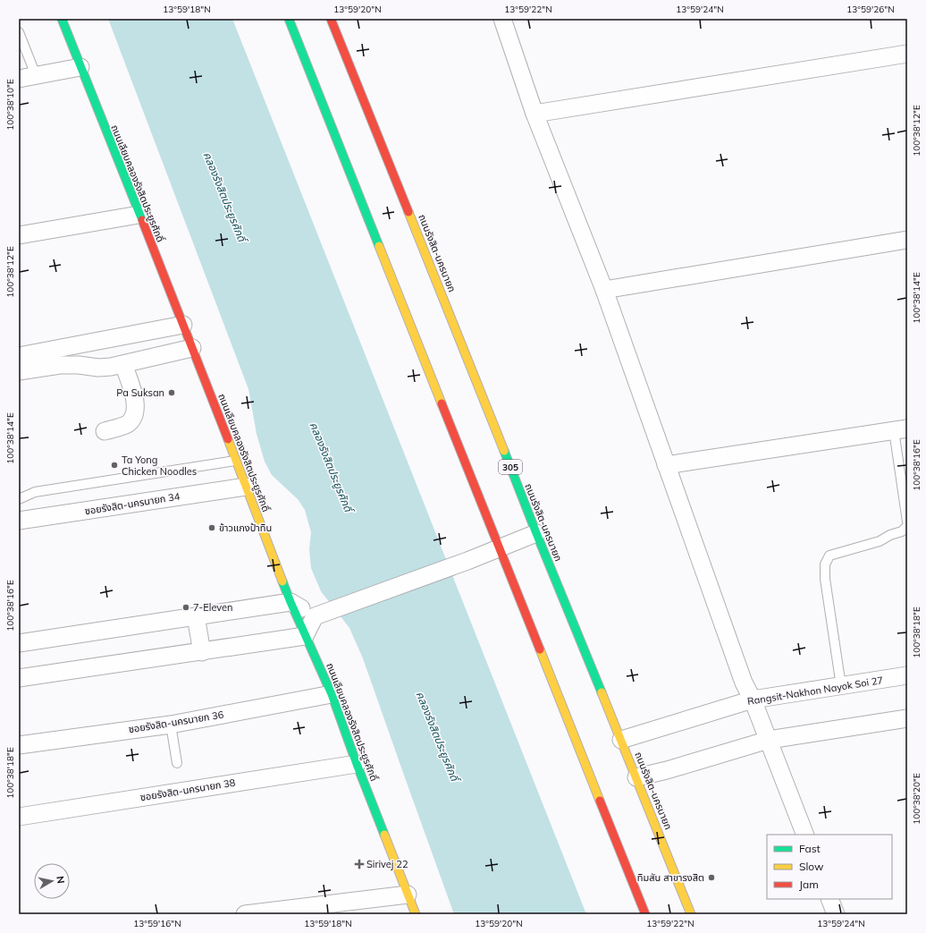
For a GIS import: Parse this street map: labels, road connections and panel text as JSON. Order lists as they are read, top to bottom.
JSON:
{
  "streets": {
    "main road": ["ถนนเลียบคลองรังสิตประยูรศักดิ์", "ถนนรังสิต-นครนายก", "305"],
    "street": [
      "ซอยรังสิต-นครนายก 34",
      "Rangsit-Nakhon Nayok Soi 27",
      "ซอยรังสิต-นครนายก 36",
      "ซอยรังสิต-นครนายก 38"
    ]
  },
  "crossings": [
    ["ถนนเลียบคลองรังสิตประยูรศักดิ์", "ซอยรังสิต-นครนายก 34"],
    ["ถนนเลียบคลองรังสิตประยูรศักดิ์", "ซอยรังสิต-นครนายก 36"],
    ["ถนนเลียบคลองรังสิตประยูรศักดิ์", "ซอยรังสิต-นครนายก 38"],
    ["ถนนรังสิต-นครนายก", "Rangsit-Nakhon Nayok Soi 27"]
  ],
  "water": ["คลองรังสิตประยูรศักดิ์"],
  "places": {
    "other": [
      "Pa Suksan",
      "Ta Yong Chicken Noodles",
      "ข้าวแกงป้าทิน",
      "7-Eleven",
      "ทิมสัน สาขารงสิต"
    ],
    "health": ["Sirivej 22"]
  },
  "legend": ["Fast", "Slow", "Jam"],
  "north": "right",
  "coordinates": [
    "13°59'18\"N",
    "13°59'20\"N",
    "13°59'22\"N",
    "13°59'24\"N",
    "13°59'26\"N",
    "100°38'10\"E",
    "100°38'12\"E",
    "100°38'14\"E",
    "100°38'16\"E",
    "100°38'18\"E",
    "100°38'20\"E",
    "13°59'16\"N"
  ]
}
